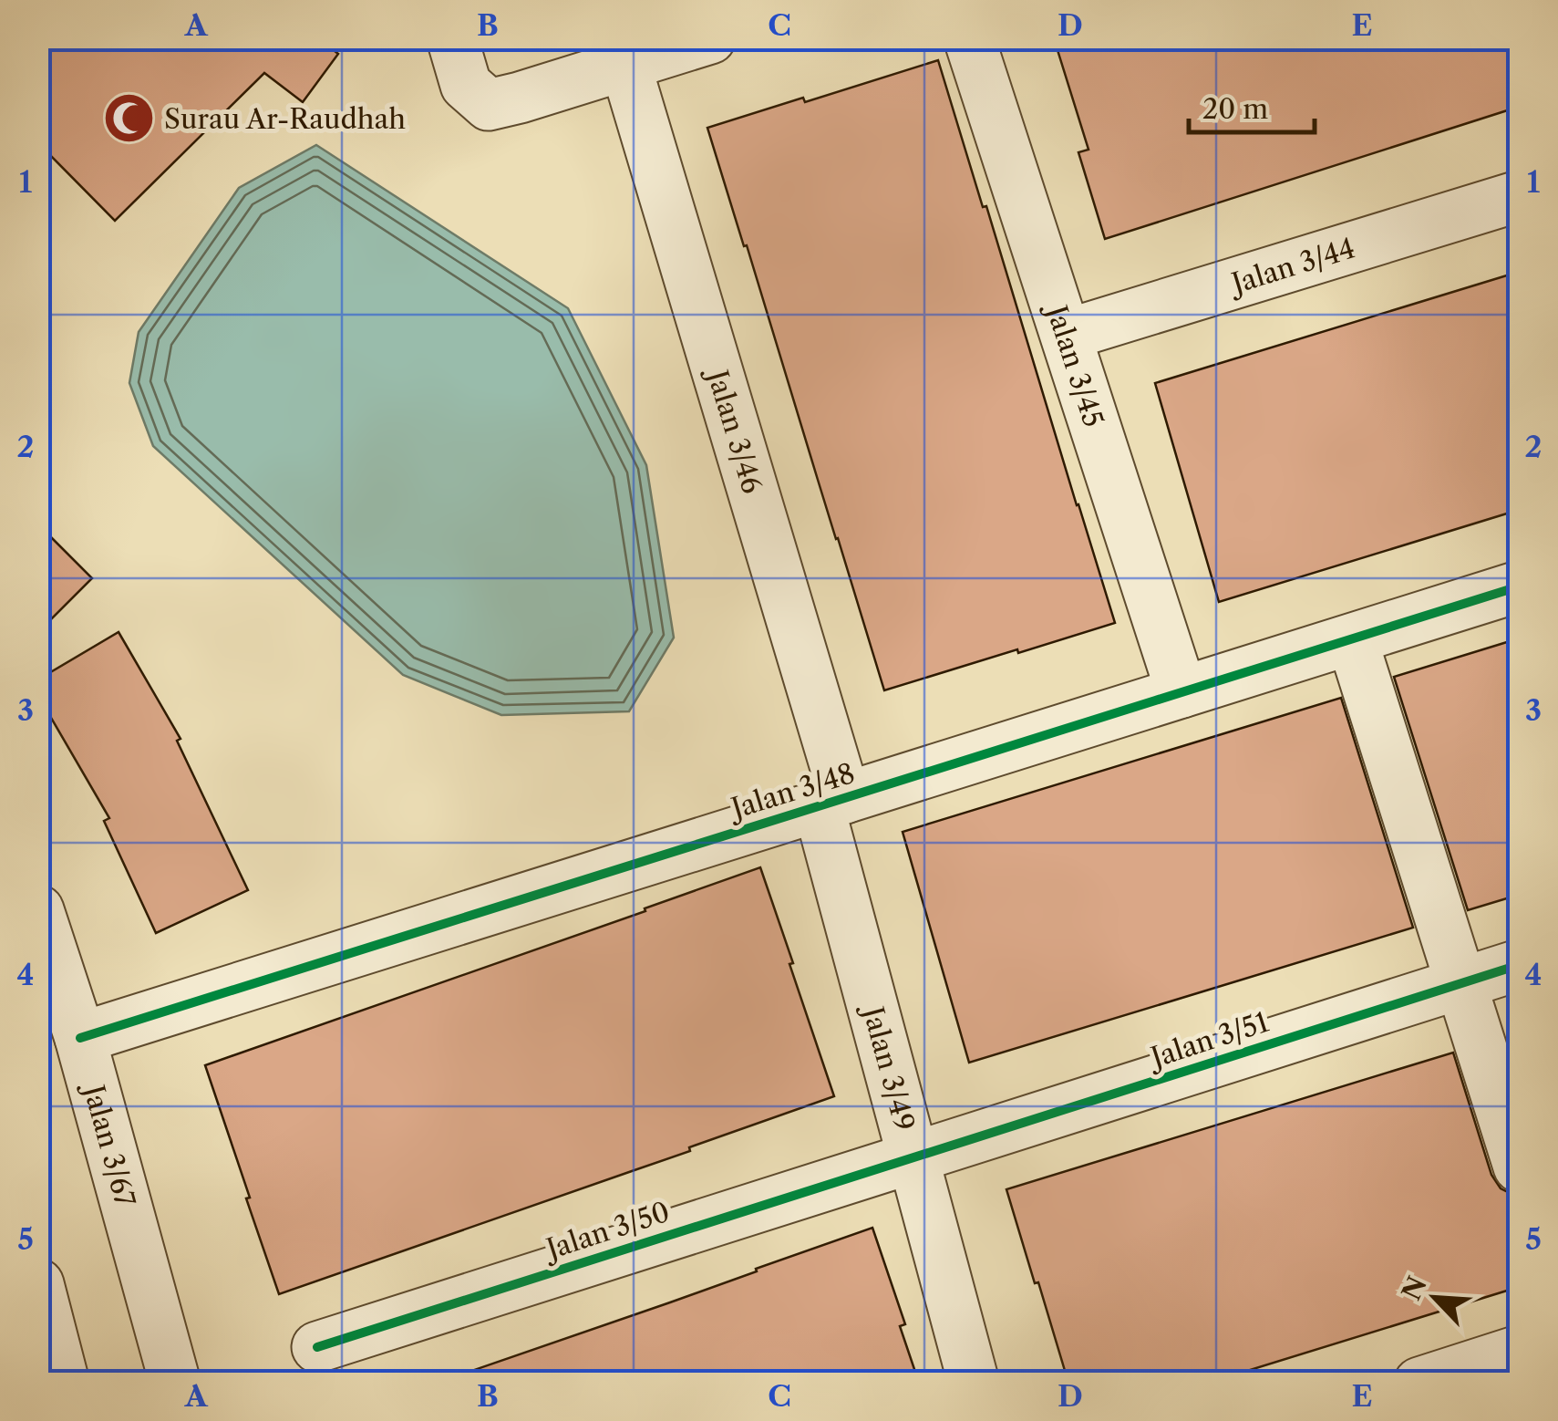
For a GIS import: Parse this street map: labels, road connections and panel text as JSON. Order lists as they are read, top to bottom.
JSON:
{
  "streets": {
    "street": [
      "Jalan 3/44",
      "Jalan 3/45",
      "Jalan 3/46",
      "Jalan 3/48",
      "Jalan 3/51",
      "Jalan 3/49",
      "Jalan 3/67",
      "Jalan 3/50"
    ]
  },
  "crossings": [
    ["Jalan 3/44", "Jalan 3/45"],
    ["Jalan 3/45", "Jalan 3/48"],
    ["Jalan 3/46", "Jalan 3/48"],
    ["Jalan 3/46", "Jalan 3/49"],
    ["Jalan 3/48", "Jalan 3/49"],
    ["Jalan 3/48", "Jalan 3/67"],
    ["Jalan 3/51", "Jalan 3/49"],
    ["Jalan 3/51", "Jalan 3/50"],
    ["Jalan 3/49", "Jalan 3/50"]
  ],
  "places": {
    "mosque": ["Surau Ar-Raudhah"]
  },
  "scale_bar": "20 m",
  "north": "top left",
  "grid": {
    "columns": [
      "A",
      "B",
      "C",
      "D",
      "E"
    ],
    "rows": [
      "1",
      "2",
      "3",
      "4",
      "5"
    ]
  }
}
